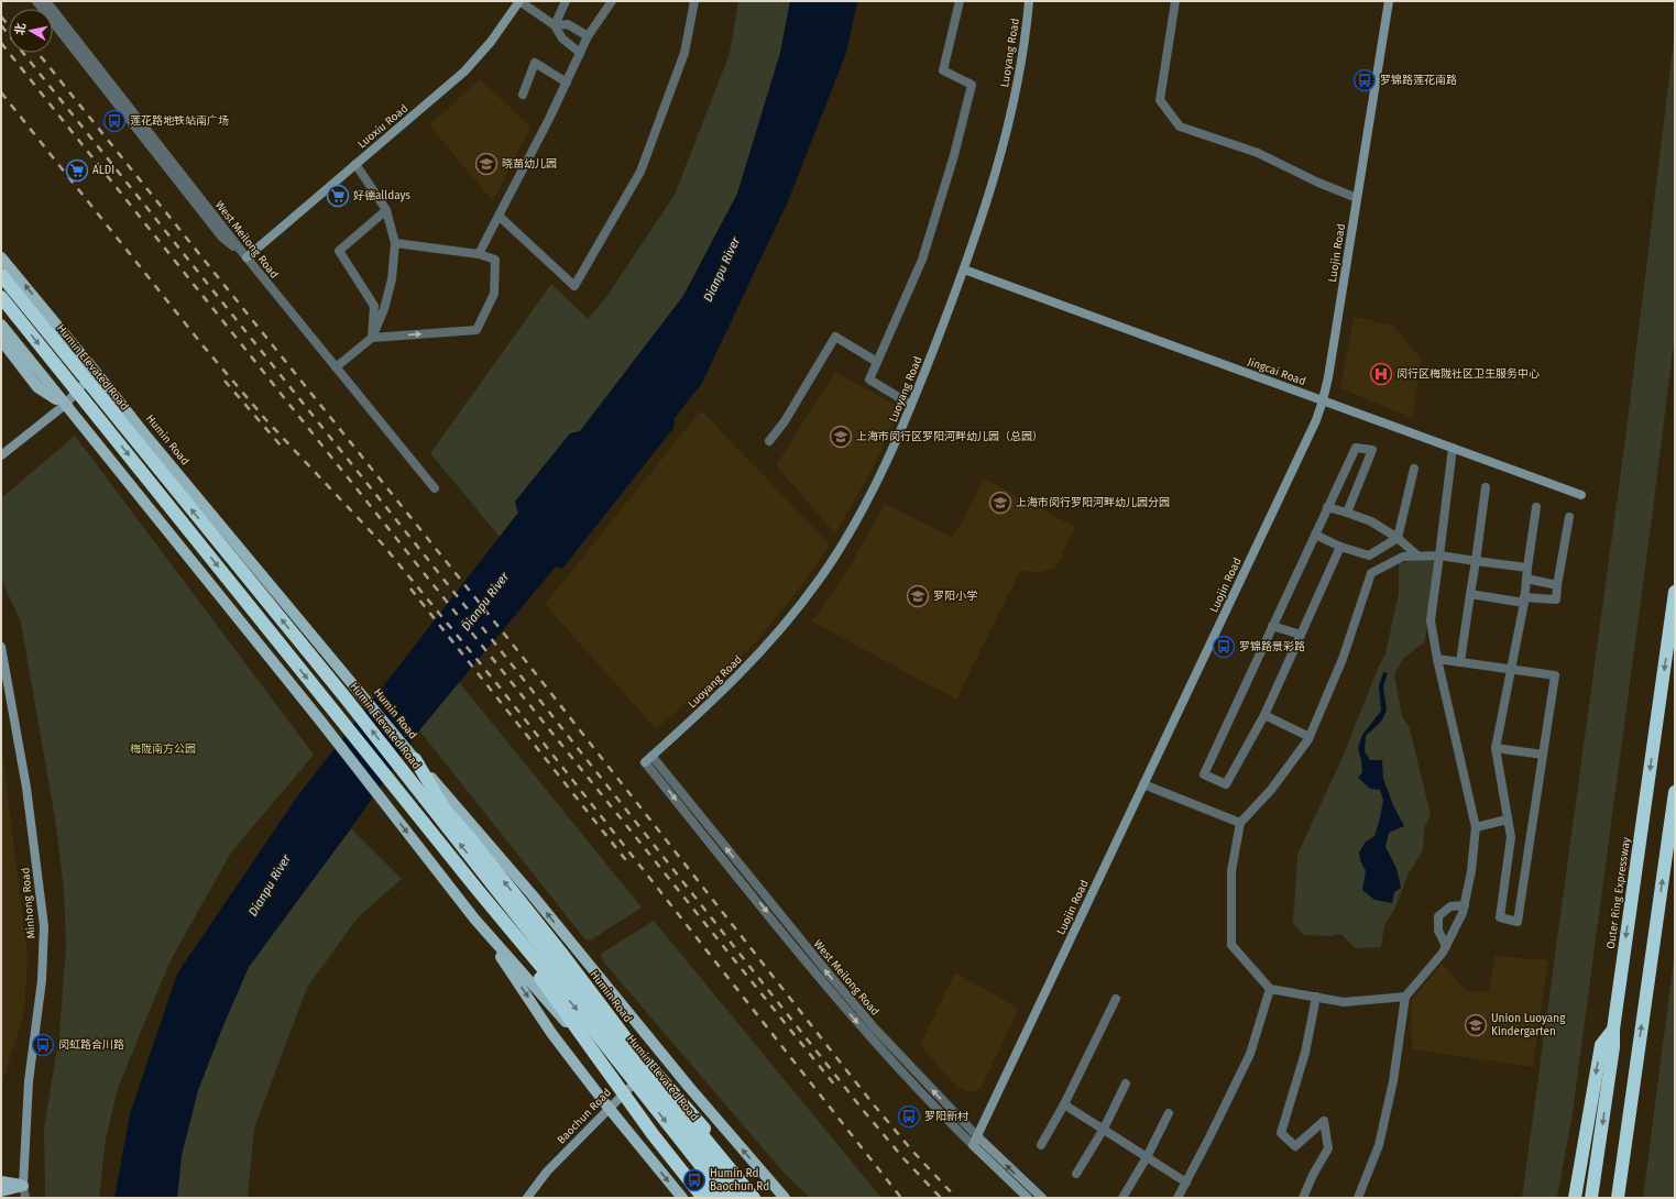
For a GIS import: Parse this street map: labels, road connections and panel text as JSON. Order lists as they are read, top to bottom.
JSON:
{
  "streets": {
    "highway": ["Humin Elevated Road", "Humin Road", "Outer Ring Expressway"],
    "street": [
      "Luoyang Road",
      "Luoxiu Road",
      "West Meilong Road",
      "Luojin Road",
      "Jingcai Road",
      "Minhong Road",
      "Baochun Road"
    ]
  },
  "crossings": [
    ["Luoyang Road", "West Meilong Road"],
    ["Luoyang Road", "Jingcai Road"],
    ["Luoxiu Road", "West Meilong Road"],
    ["West Meilong Road", "Luojin Road"],
    ["Luojin Road", "Jingcai Road"],
    ["Humin Road", "Baochun Road"]
  ],
  "water": ["Dianpu River"],
  "parks": ["梅陇南方公园"],
  "places": {
    "bus stop": [
      "罗锦路莲花南路",
      "莲花路地铁站南广场",
      "罗锦路景彩路",
      "闵虹路合川路",
      "罗阳新村",
      "Humin Rd Baochun Rd"
    ],
    "school or university": [
      "晓苗幼儿园",
      "上海市闵行区罗阳河畔幼儿园（总园）",
      "上海市闵行罗阳河畔幼儿园分园",
      "罗阳小学",
      "Union Luoyang Kindergarten"
    ],
    "supermarket": ["ALDI", "好德alldays"],
    "hospital": ["闵行区梅陇社区卫生服务中心"]
  },
  "north": "left"
}
